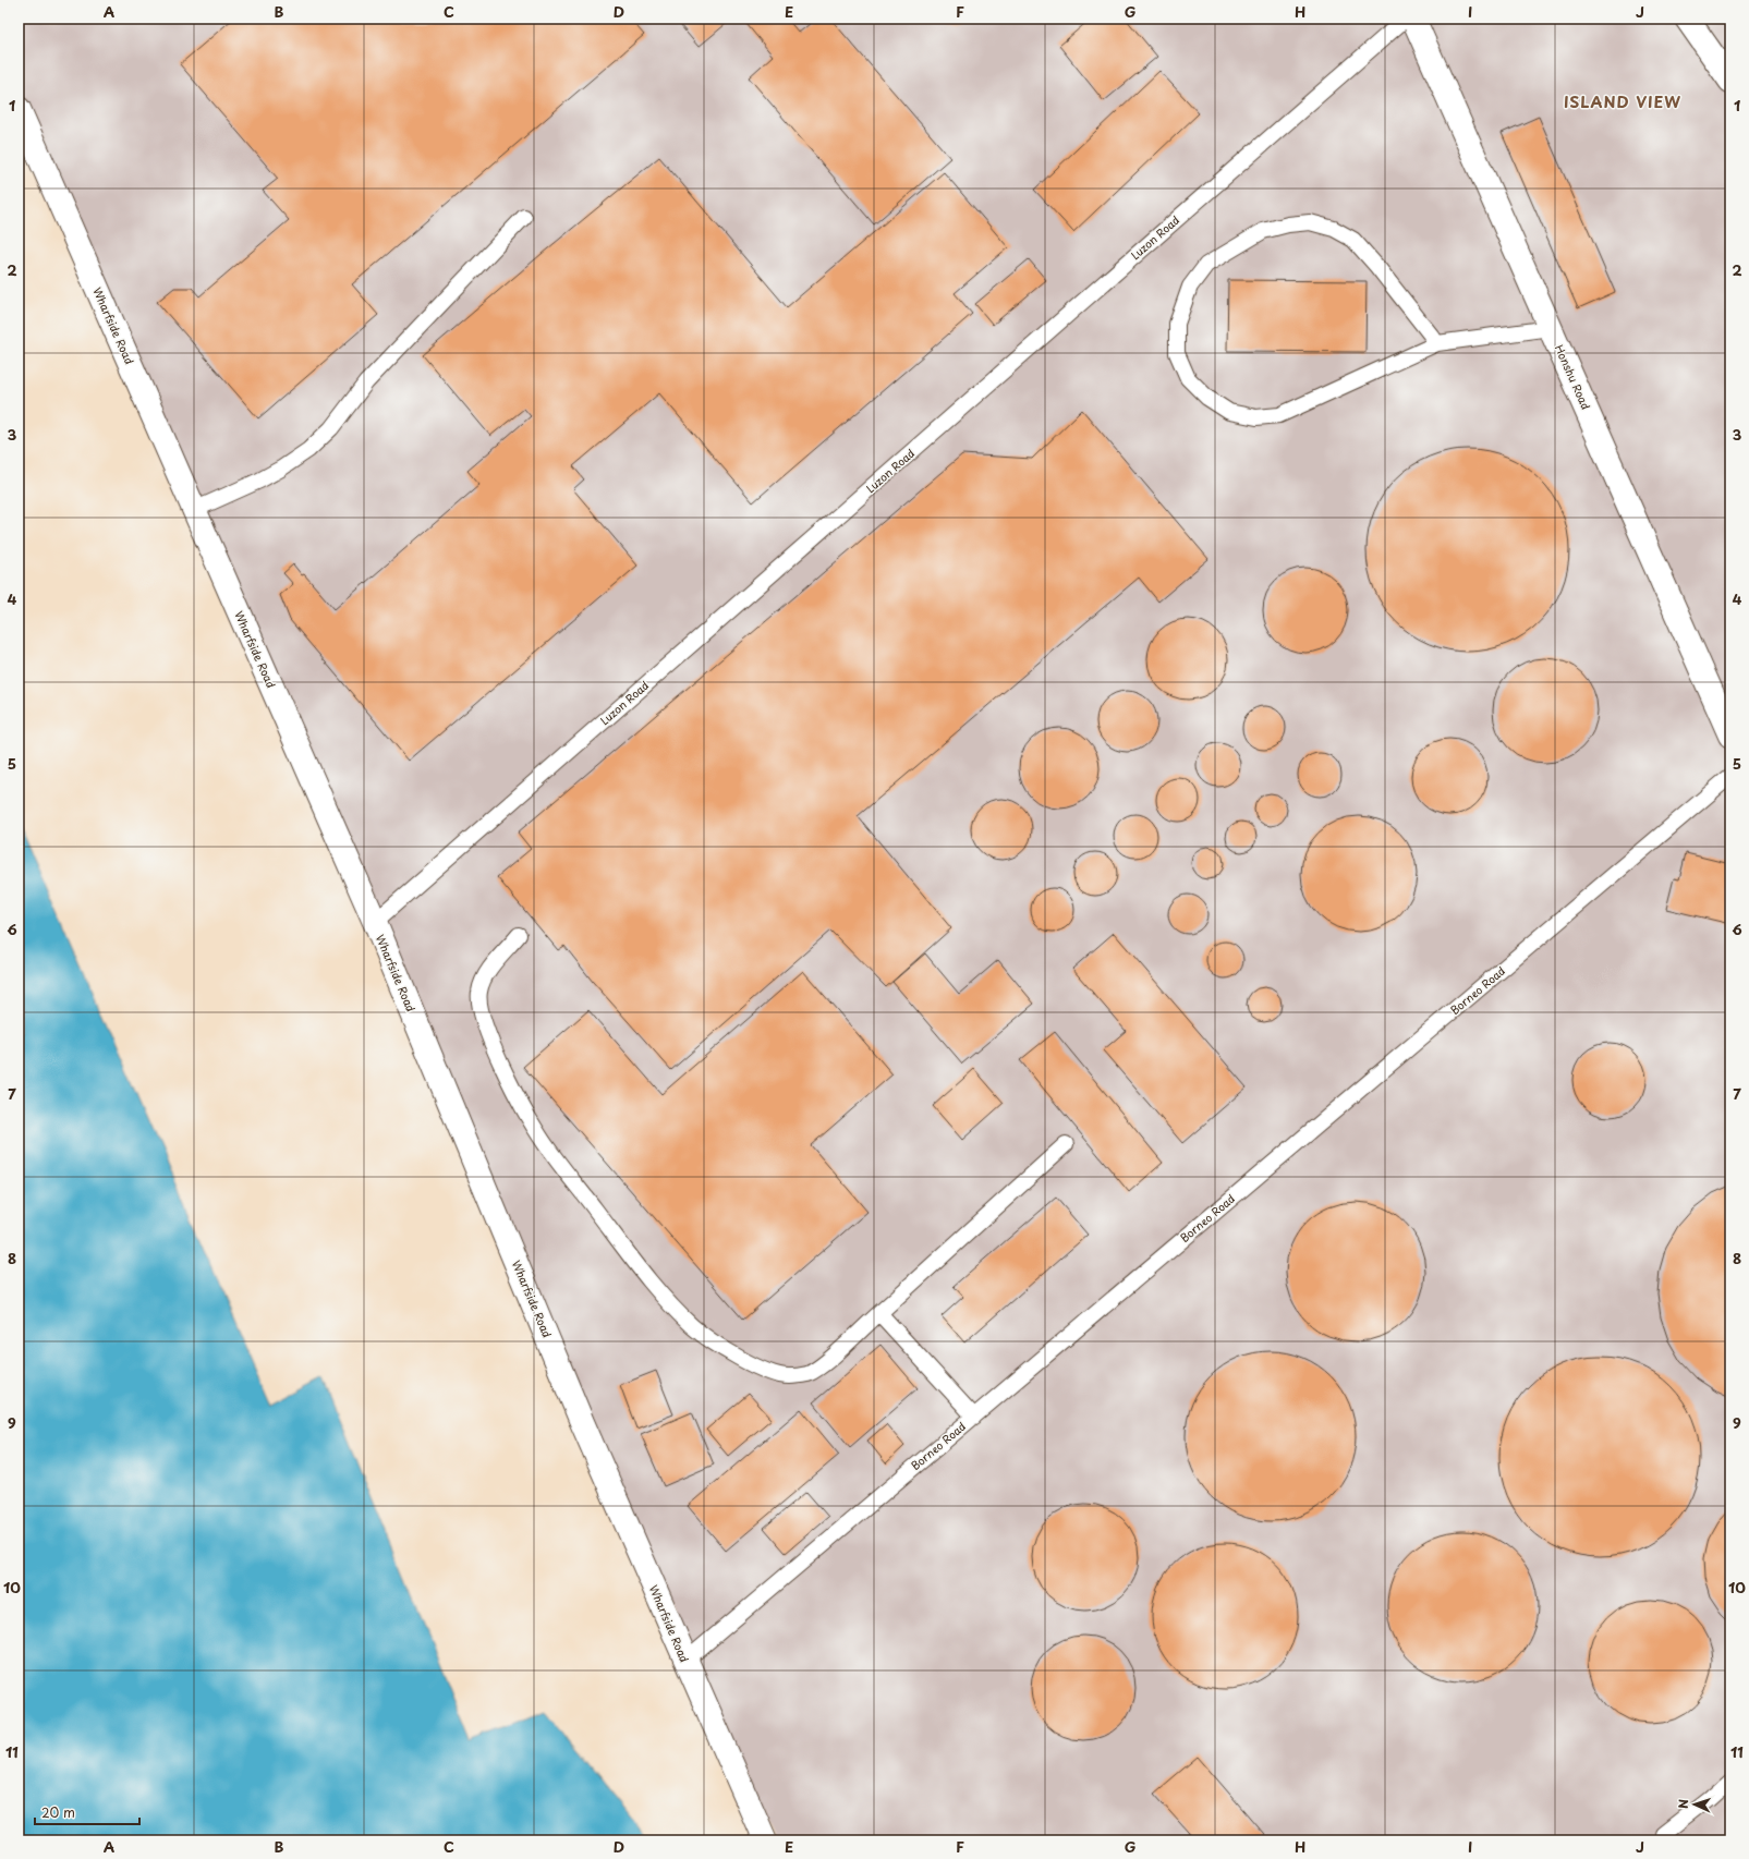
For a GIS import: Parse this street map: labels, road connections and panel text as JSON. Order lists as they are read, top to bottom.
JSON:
{
  "streets": {
    "street": ["Wharfside Road", "Honshu Road"],
    "lane": ["Luzon Road", "Borneo Road"]
  },
  "crossings": [
    ["Luzon Road", "Wharfside Road"],
    ["Wharfside Road", "Borneo Road"]
  ],
  "districts": ["ISLAND VIEW"],
  "scale_bar": "20 m",
  "north": "left",
  "grid": {
    "columns": [
      "A",
      "B",
      "C",
      "D",
      "E",
      "F",
      "G",
      "H",
      "I",
      "J"
    ],
    "rows": [
      "1",
      "2",
      "3",
      "4",
      "5",
      "6",
      "7",
      "8",
      "9",
      "10",
      "11"
    ]
  }
}
